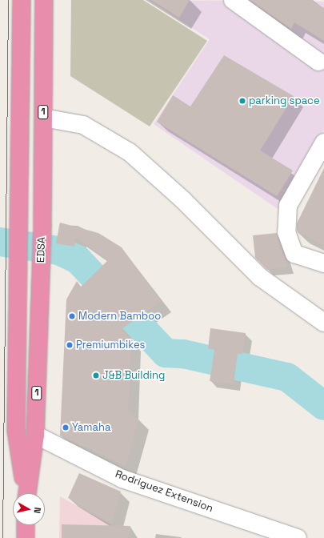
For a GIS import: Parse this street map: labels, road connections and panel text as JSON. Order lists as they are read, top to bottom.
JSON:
{
  "streets": {
    "highway": ["1", "EDSA"],
    "street": ["Rodriguez Extension"]
  },
  "crossings": [
    ["EDSA", "Rodriguez Extension"]
  ],
  "places": [
    "parking space",
    "Modern Bamboo",
    "Premiumbikes",
    "J&B Building",
    "Yamaha"
  ],
  "north": "right"
}
